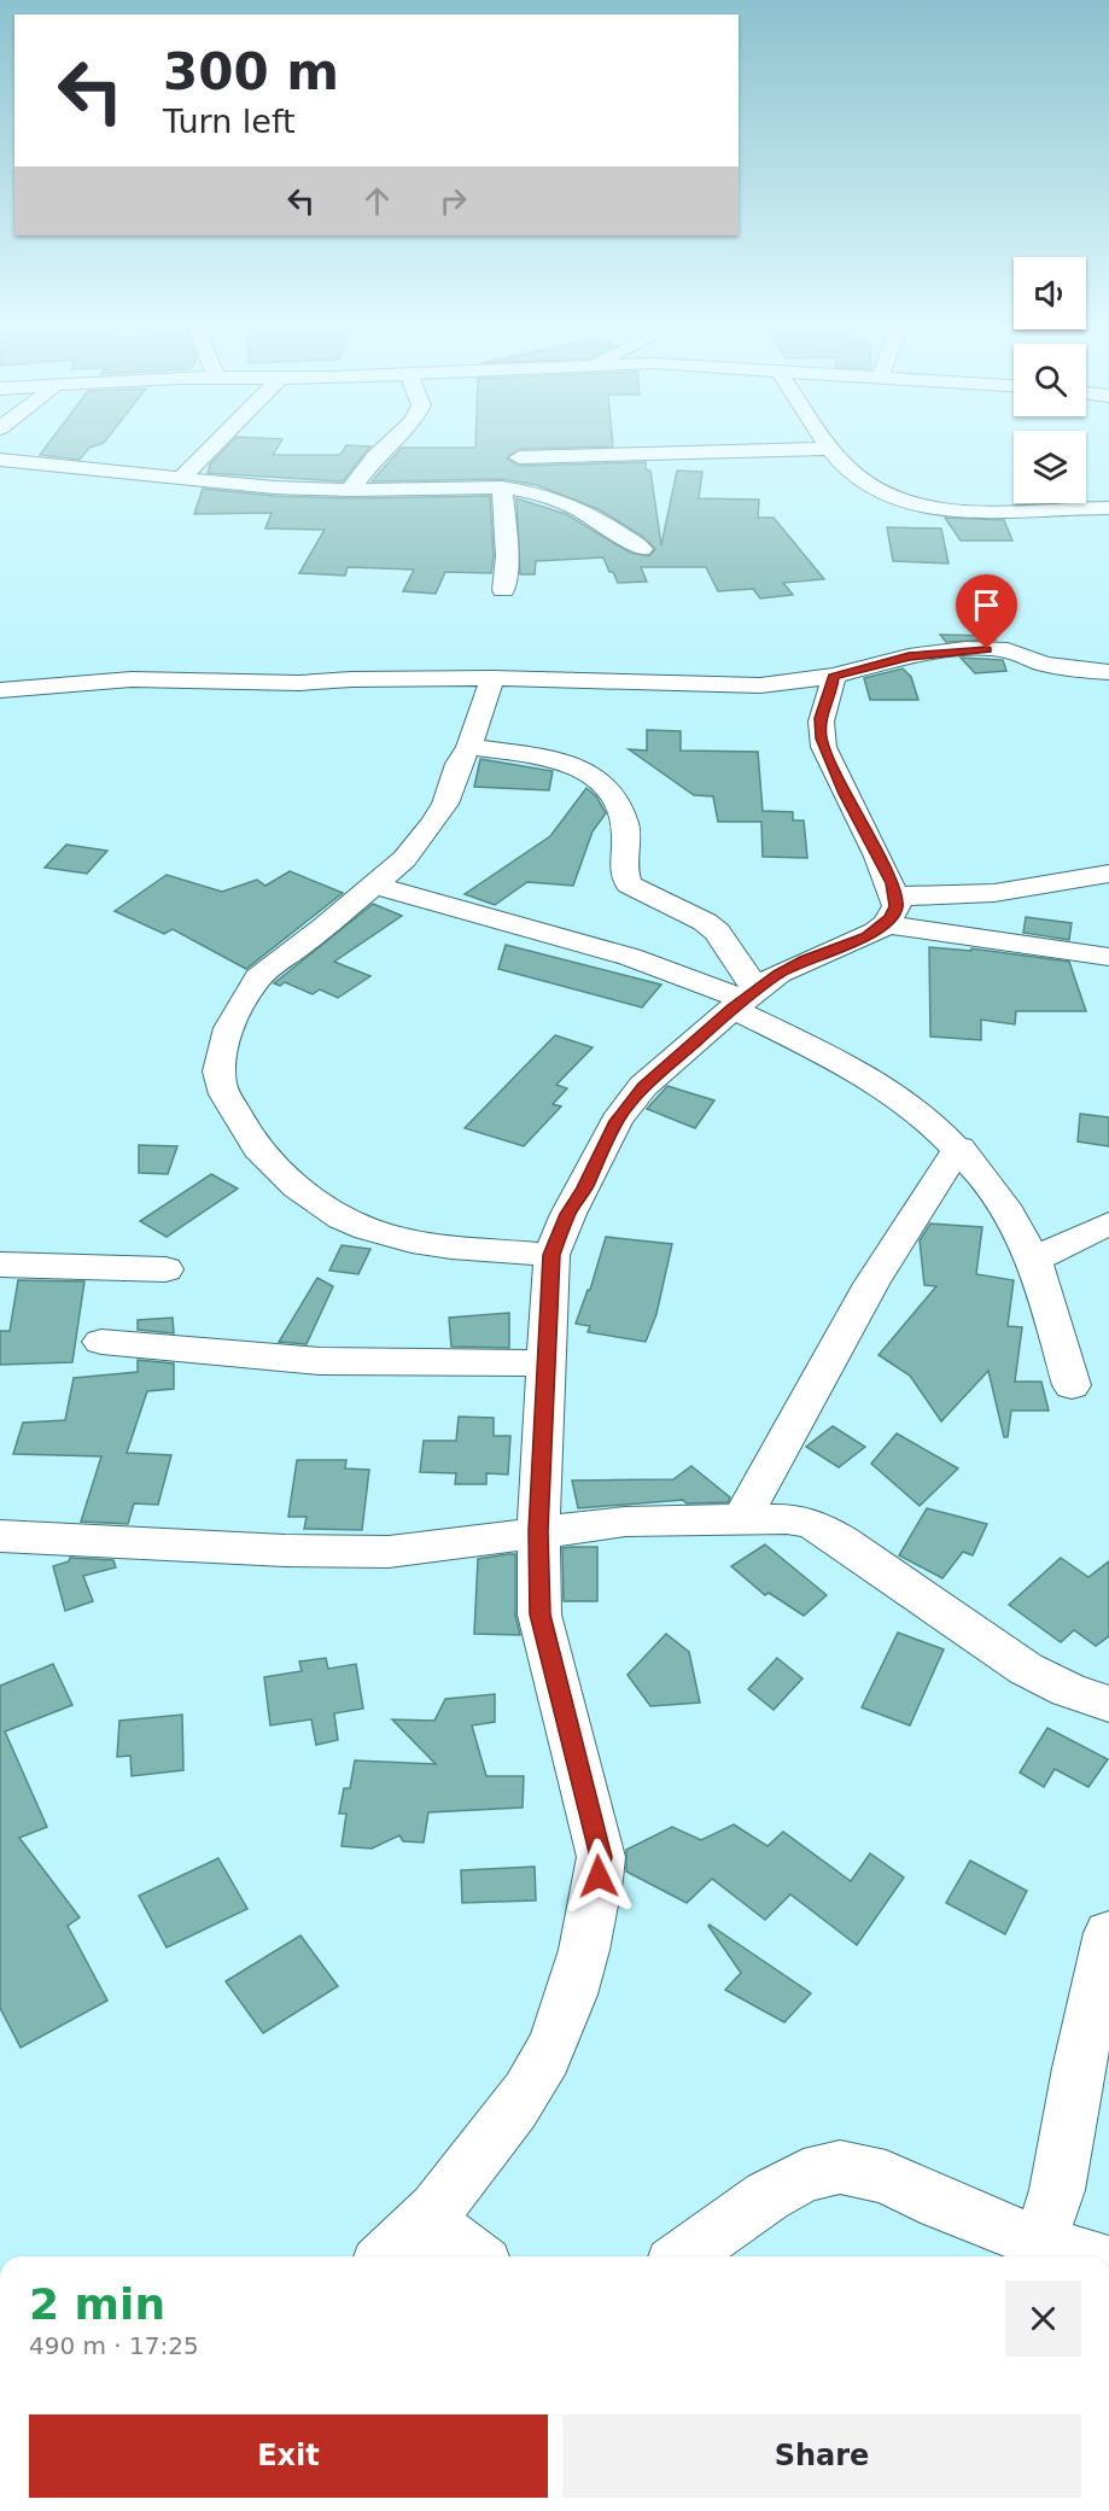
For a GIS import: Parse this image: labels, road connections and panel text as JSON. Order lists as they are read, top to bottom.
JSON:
{
  "page": {
    "turn": ["300 m", "Turn left"],
    "heading": ["2 min", "490 m · 17:25"],
    "buttons": ["Exit", "Share"]
  }
}
